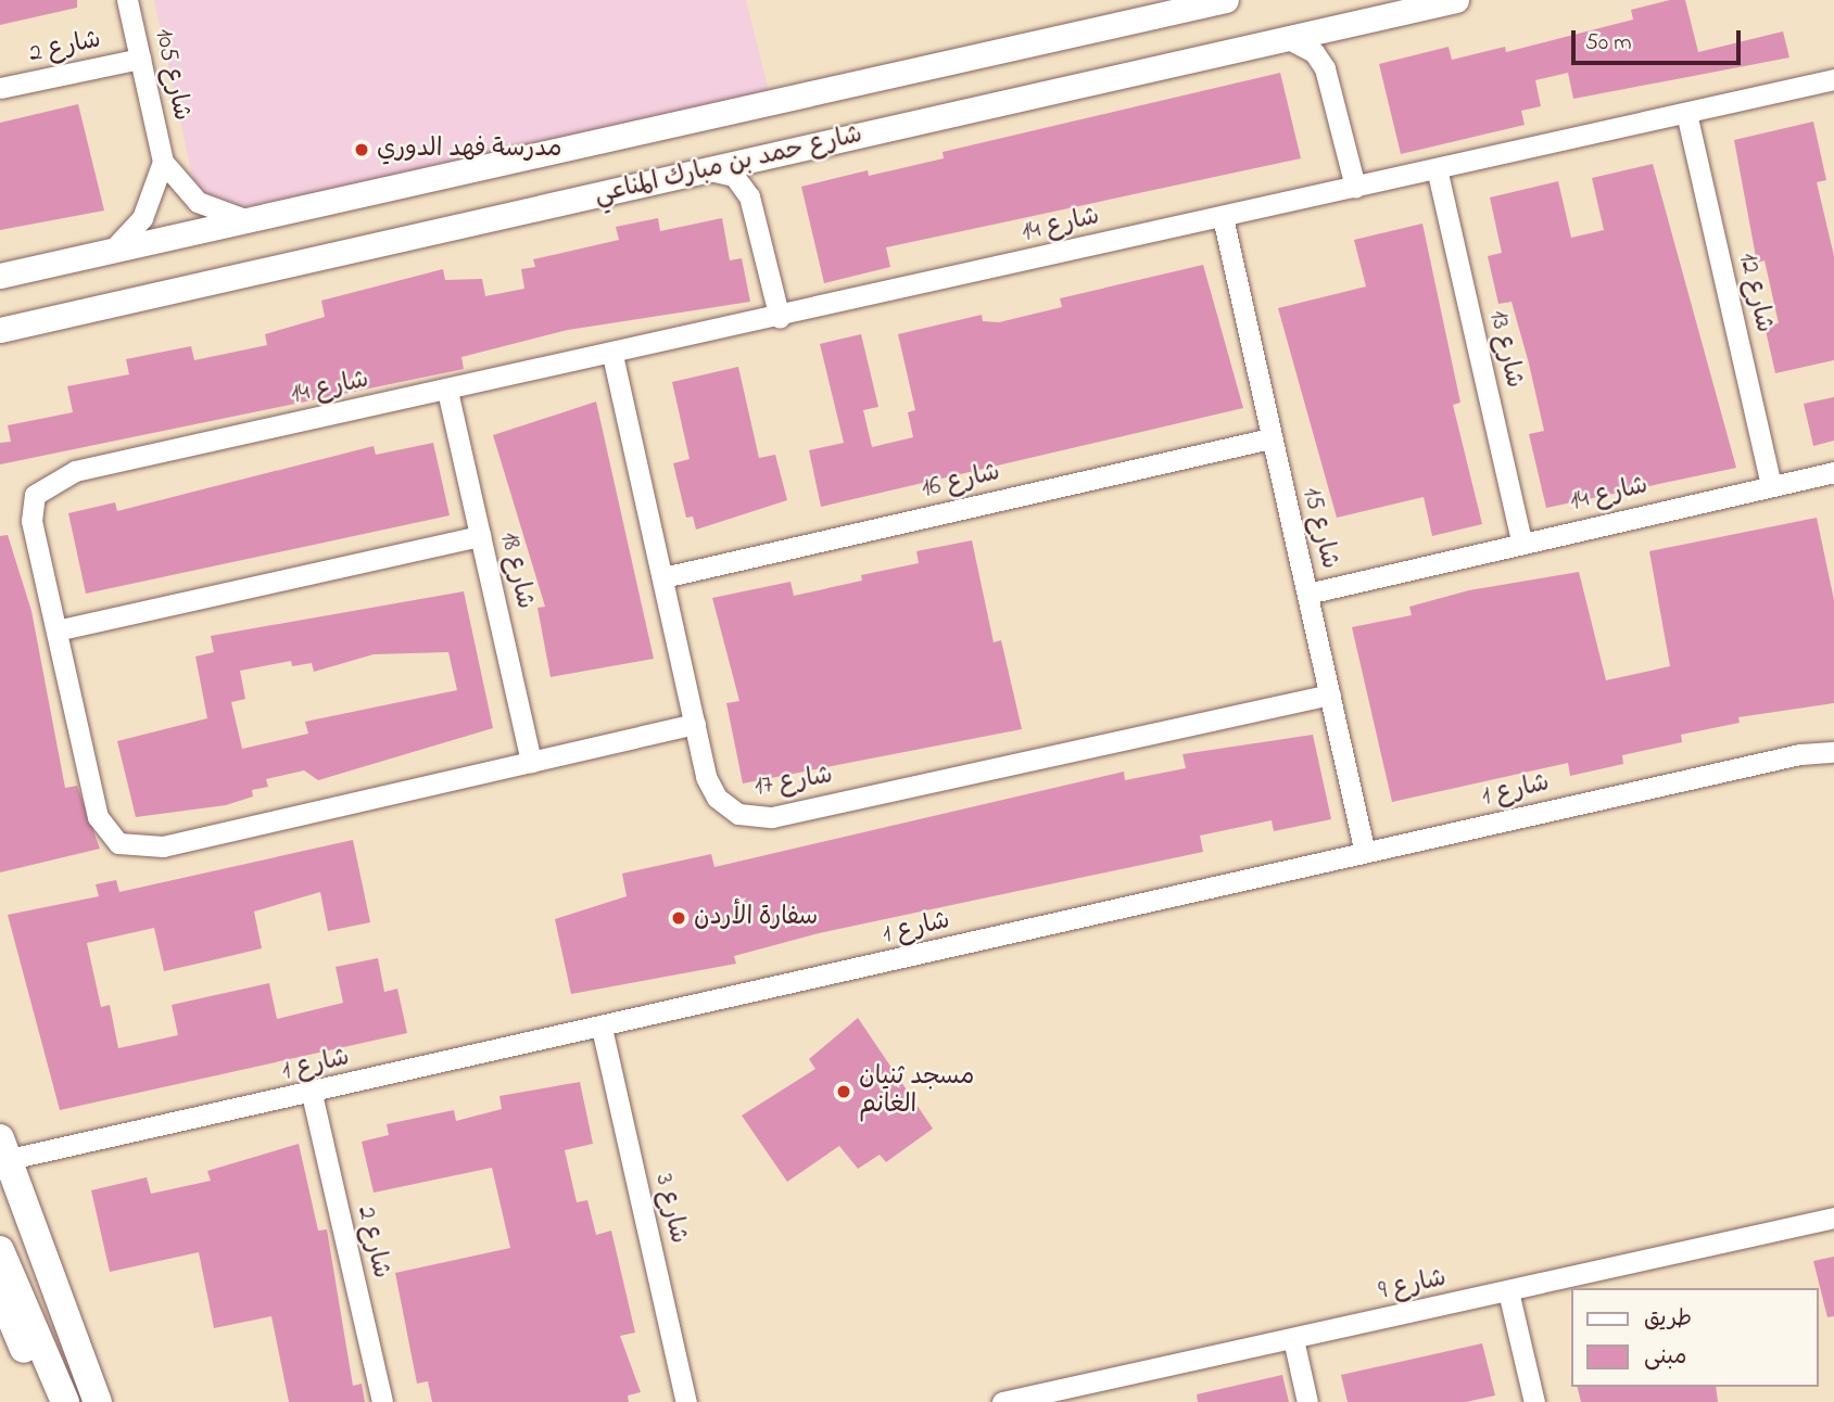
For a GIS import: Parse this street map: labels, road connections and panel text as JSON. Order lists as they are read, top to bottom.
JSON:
{
  "streets": {
    "street": [
      "شارع 2",
      "شارع 105",
      "شارع حمد بن مبارك المناعي",
      "شارع 14",
      "شارع 12",
      "شارع 13",
      "شارع 16",
      "شارع 15",
      "شارع 18",
      "شارع 17",
      "شارع 1",
      "شارع 3",
      "شارع 9"
    ]
  },
  "crossings": [
    ["شارع 2", "شارع 105"],
    ["شارع 2", "شارع 1"],
    ["شارع 105", "شارع حمد بن مبارك المناعي"],
    ["شارع 14", "شارع 12"],
    ["شارع 14", "شارع 13"],
    ["شارع 14", "شارع 15"],
    ["شارع 14", "شارع 18"],
    ["شارع 14", "شارع 17"],
    ["شارع 16", "شارع 15"],
    ["شارع 16", "شارع 17"],
    ["شارع 15", "شارع 17"],
    ["شارع 15", "شارع 1"],
    ["شارع 1", "شارع 3"]
  ],
  "places": ["مدرسة فهد الدوري", "سفارة الأردن", "مسجد ثنيان الغانم"],
  "legend": ["طريق", "مبنى"],
  "scale_bar": "50 m"
}
